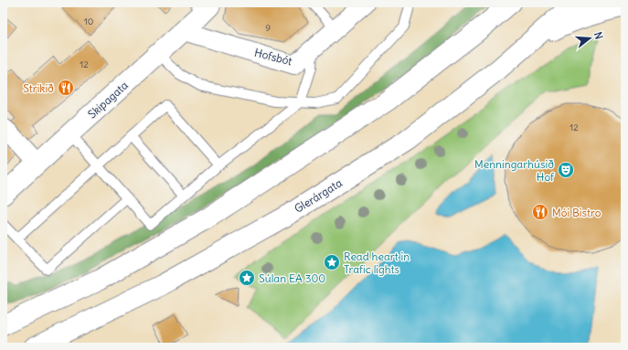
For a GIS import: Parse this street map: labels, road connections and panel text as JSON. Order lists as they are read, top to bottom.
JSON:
{
  "streets": {
    "main road": ["Skipagata", "Glerárgata"],
    "street": ["Hofsbót"]
  },
  "crossings": [
    ["Hofsbót", "Skipagata"]
  ],
  "places": {
    "restaurant": ["Strikið", "Mói Bistro"],
    "theatre": ["Menningarhúsið Hof"],
    "place": ["Read heart in Trafic lights", "Súlan EA 300"]
  },
  "house_numbers": [
    "10",
    "9",
    "12",
    "12"
  ],
  "north": "right"
}
